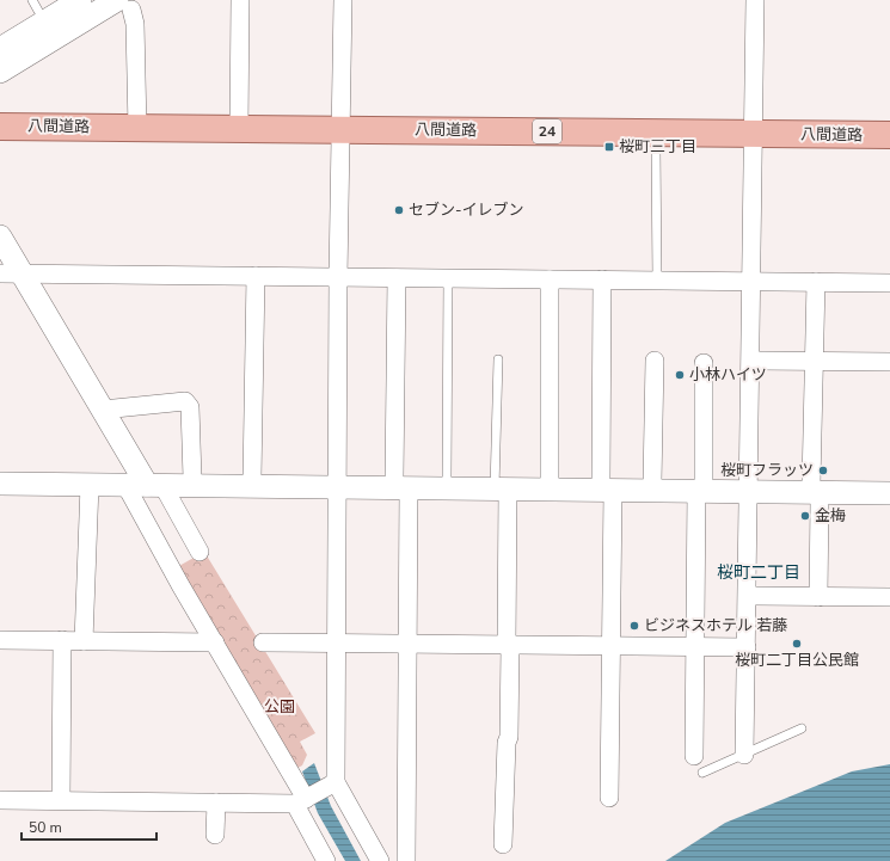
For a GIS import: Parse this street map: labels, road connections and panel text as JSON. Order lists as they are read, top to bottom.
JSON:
{
  "streets": {
    "main road": ["八間道路", "24"]
  },
  "districts": ["桜町二丁目"],
  "parks": ["公園"],
  "places": {
    "transit": ["桜町三丁目"],
    "other": [
      "セブン-イレブン",
      "小林ハイツ",
      "桜町フラッツ",
      "金梅",
      "ビジネスホテル 若藤",
      "桜町二丁目公民館"
    ]
  },
  "scale_bar": "50 m"
}
